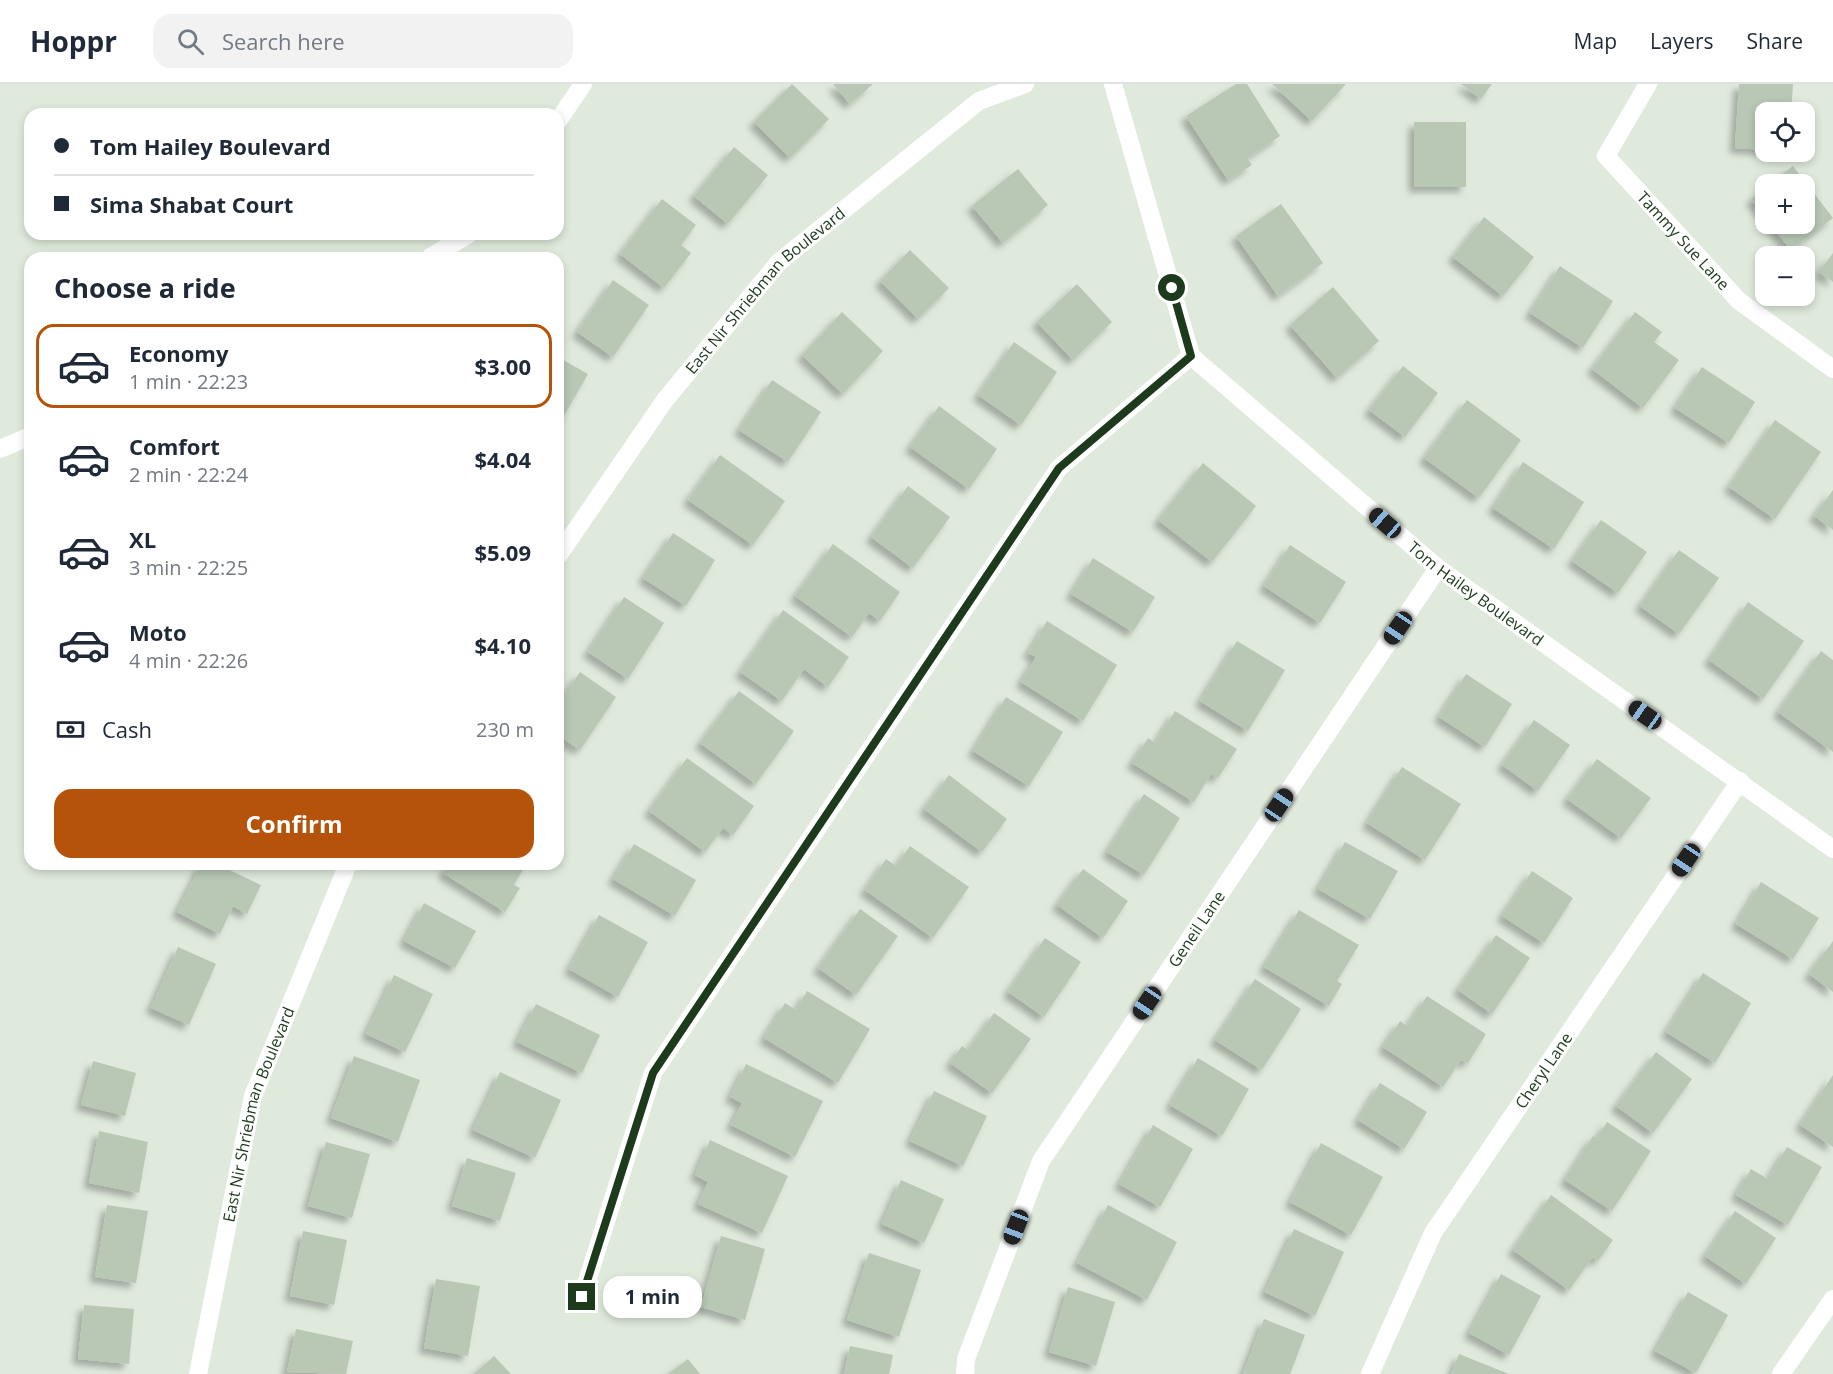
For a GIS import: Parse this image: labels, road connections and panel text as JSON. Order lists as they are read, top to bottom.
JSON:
{
  "streets": {
    "street": [
      "Tammy Sue Lane",
      "East Nir Shriebman Boulevard",
      "Tom Hailey Boulevard",
      "Geneil Lane",
      "Cheryl Lane"
    ]
  },
  "crossings": [
    ["Tom Hailey Boulevard", "Geneil Lane"],
    ["Tom Hailey Boulevard", "Cheryl Lane"]
  ],
  "page": {
    "header": "Hoppr",
    "search": "Search here",
    "nav": ["Map", "Layers", "Share"],
    "map_buttons": ["+", "−"],
    "banner": ["Tom Hailey Boulevard", "Sima Shabat Court"],
    "heading": "Choose a ride",
    "list": [
      {
        "name": "Economy",
        "note": "1 min · 22:23",
        "value": "$3.00"
      },
      {
        "name": "Comfort",
        "note": "2 min · 22:24",
        "value": "$4.04"
      },
      {
        "name": "XL",
        "note": "3 min · 22:25",
        "value": "$5.09"
      },
      {
        "name": "Moto",
        "note": "4 min · 22:26",
        "value": "$4.10"
      }
    ],
    "pay": ["Cash", "230 m"],
    "buttons": "Confirm",
    "bubble": "1 min"
  }
}
